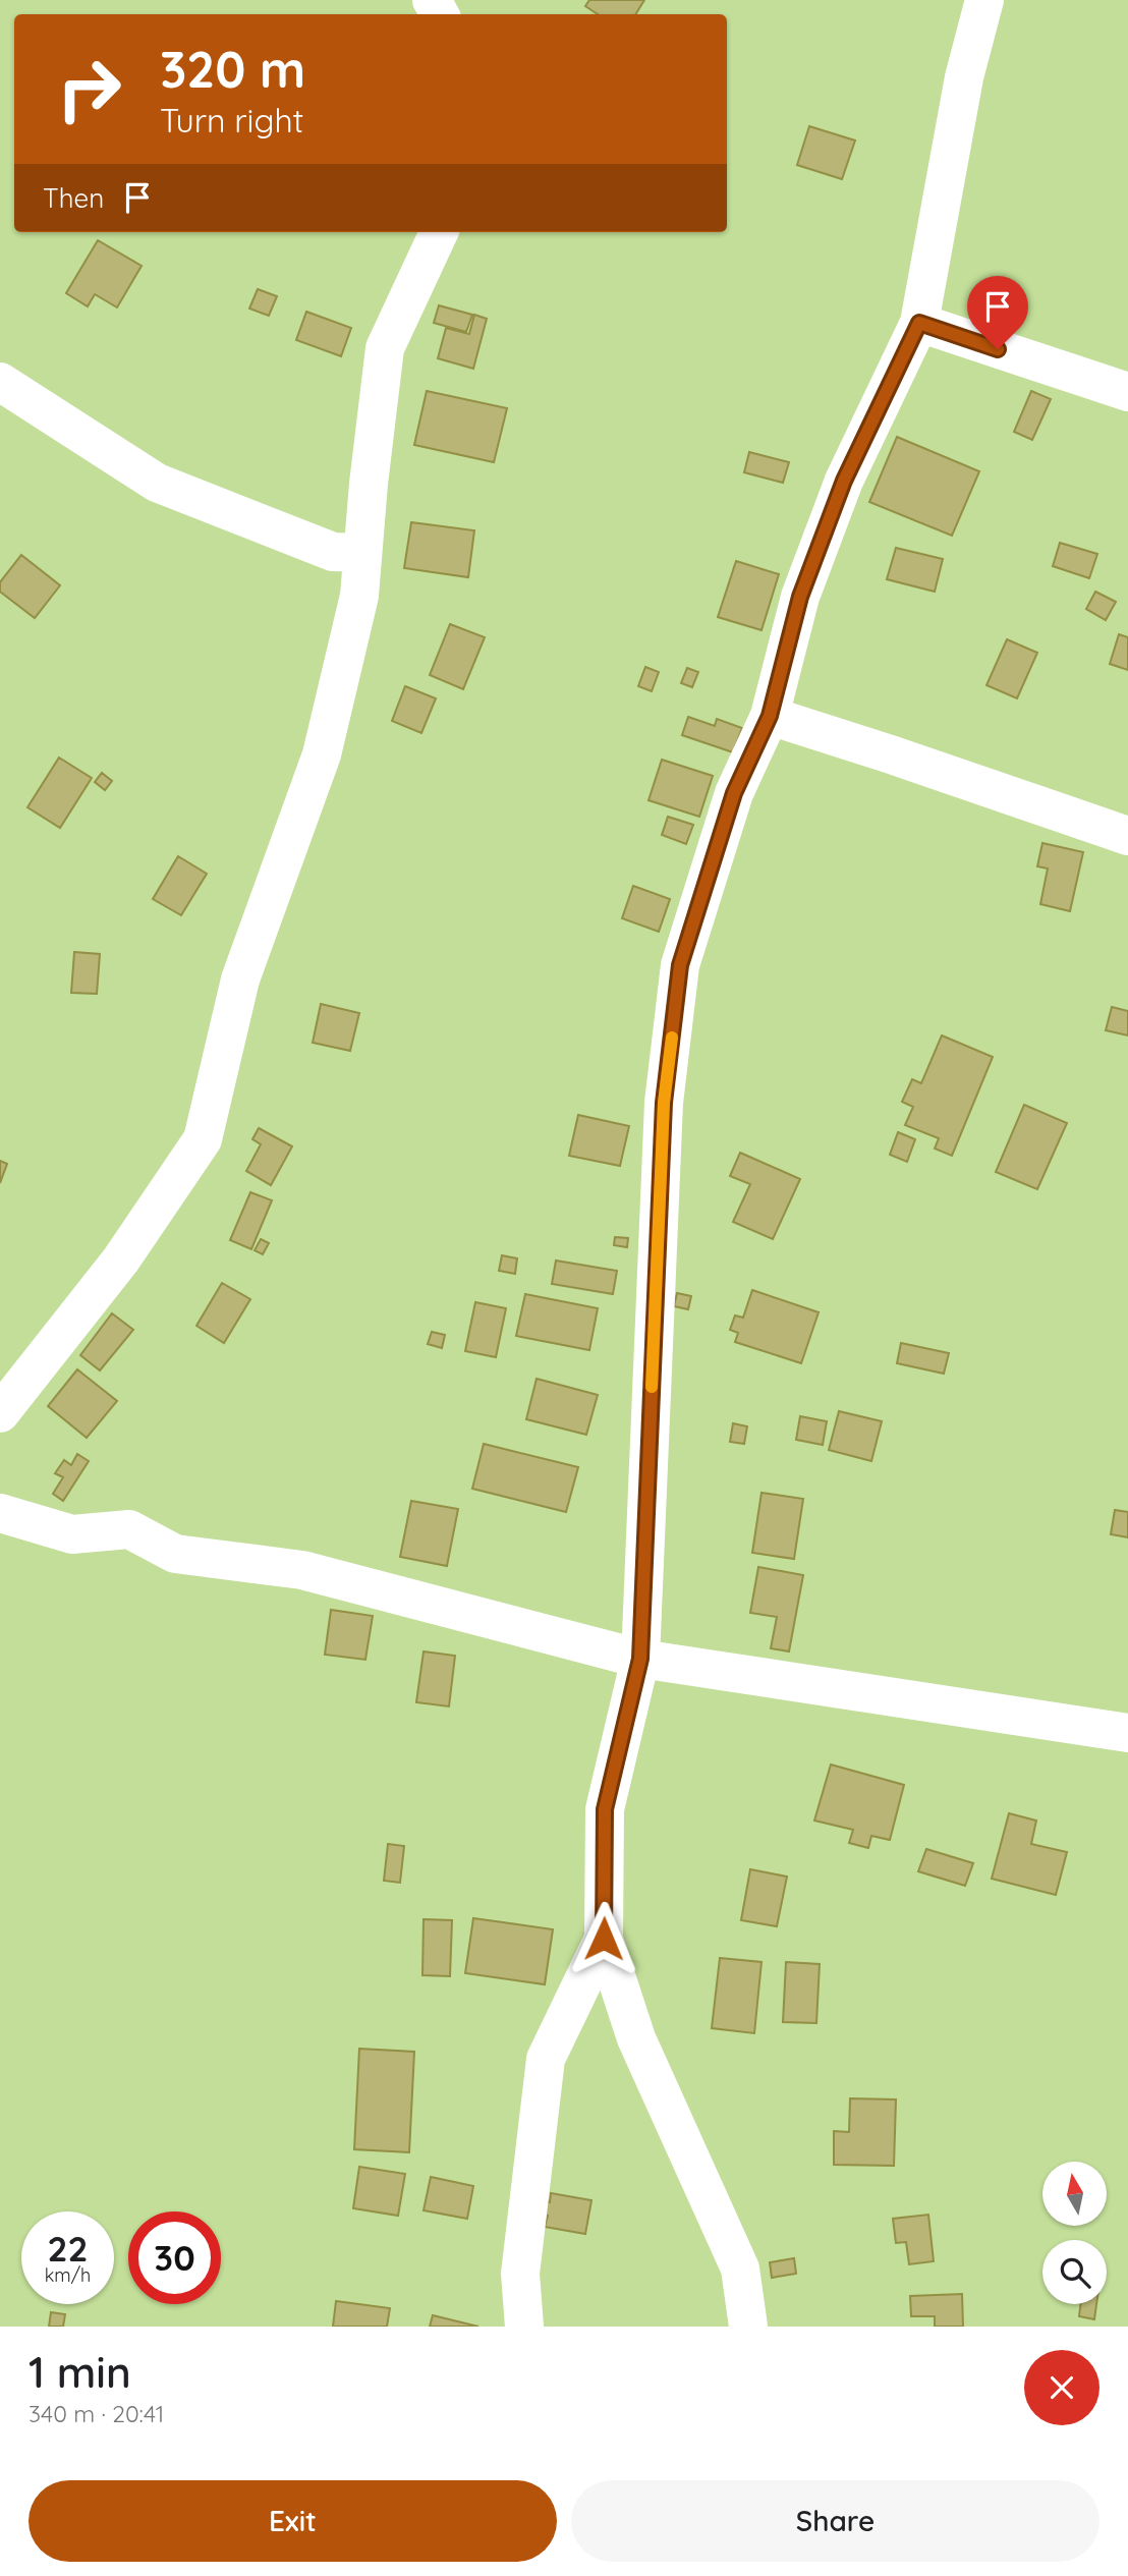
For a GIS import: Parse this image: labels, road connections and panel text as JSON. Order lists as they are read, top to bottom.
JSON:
{
  "north": "top",
  "page": {
    "turn": ["320 m", "Turn right"],
    "then": "Then",
    "speed": "22 km/h",
    "limit": "30",
    "heading": ["1 min", "340 m · 20:41"],
    "buttons": ["Exit", "Share"]
  }
}
